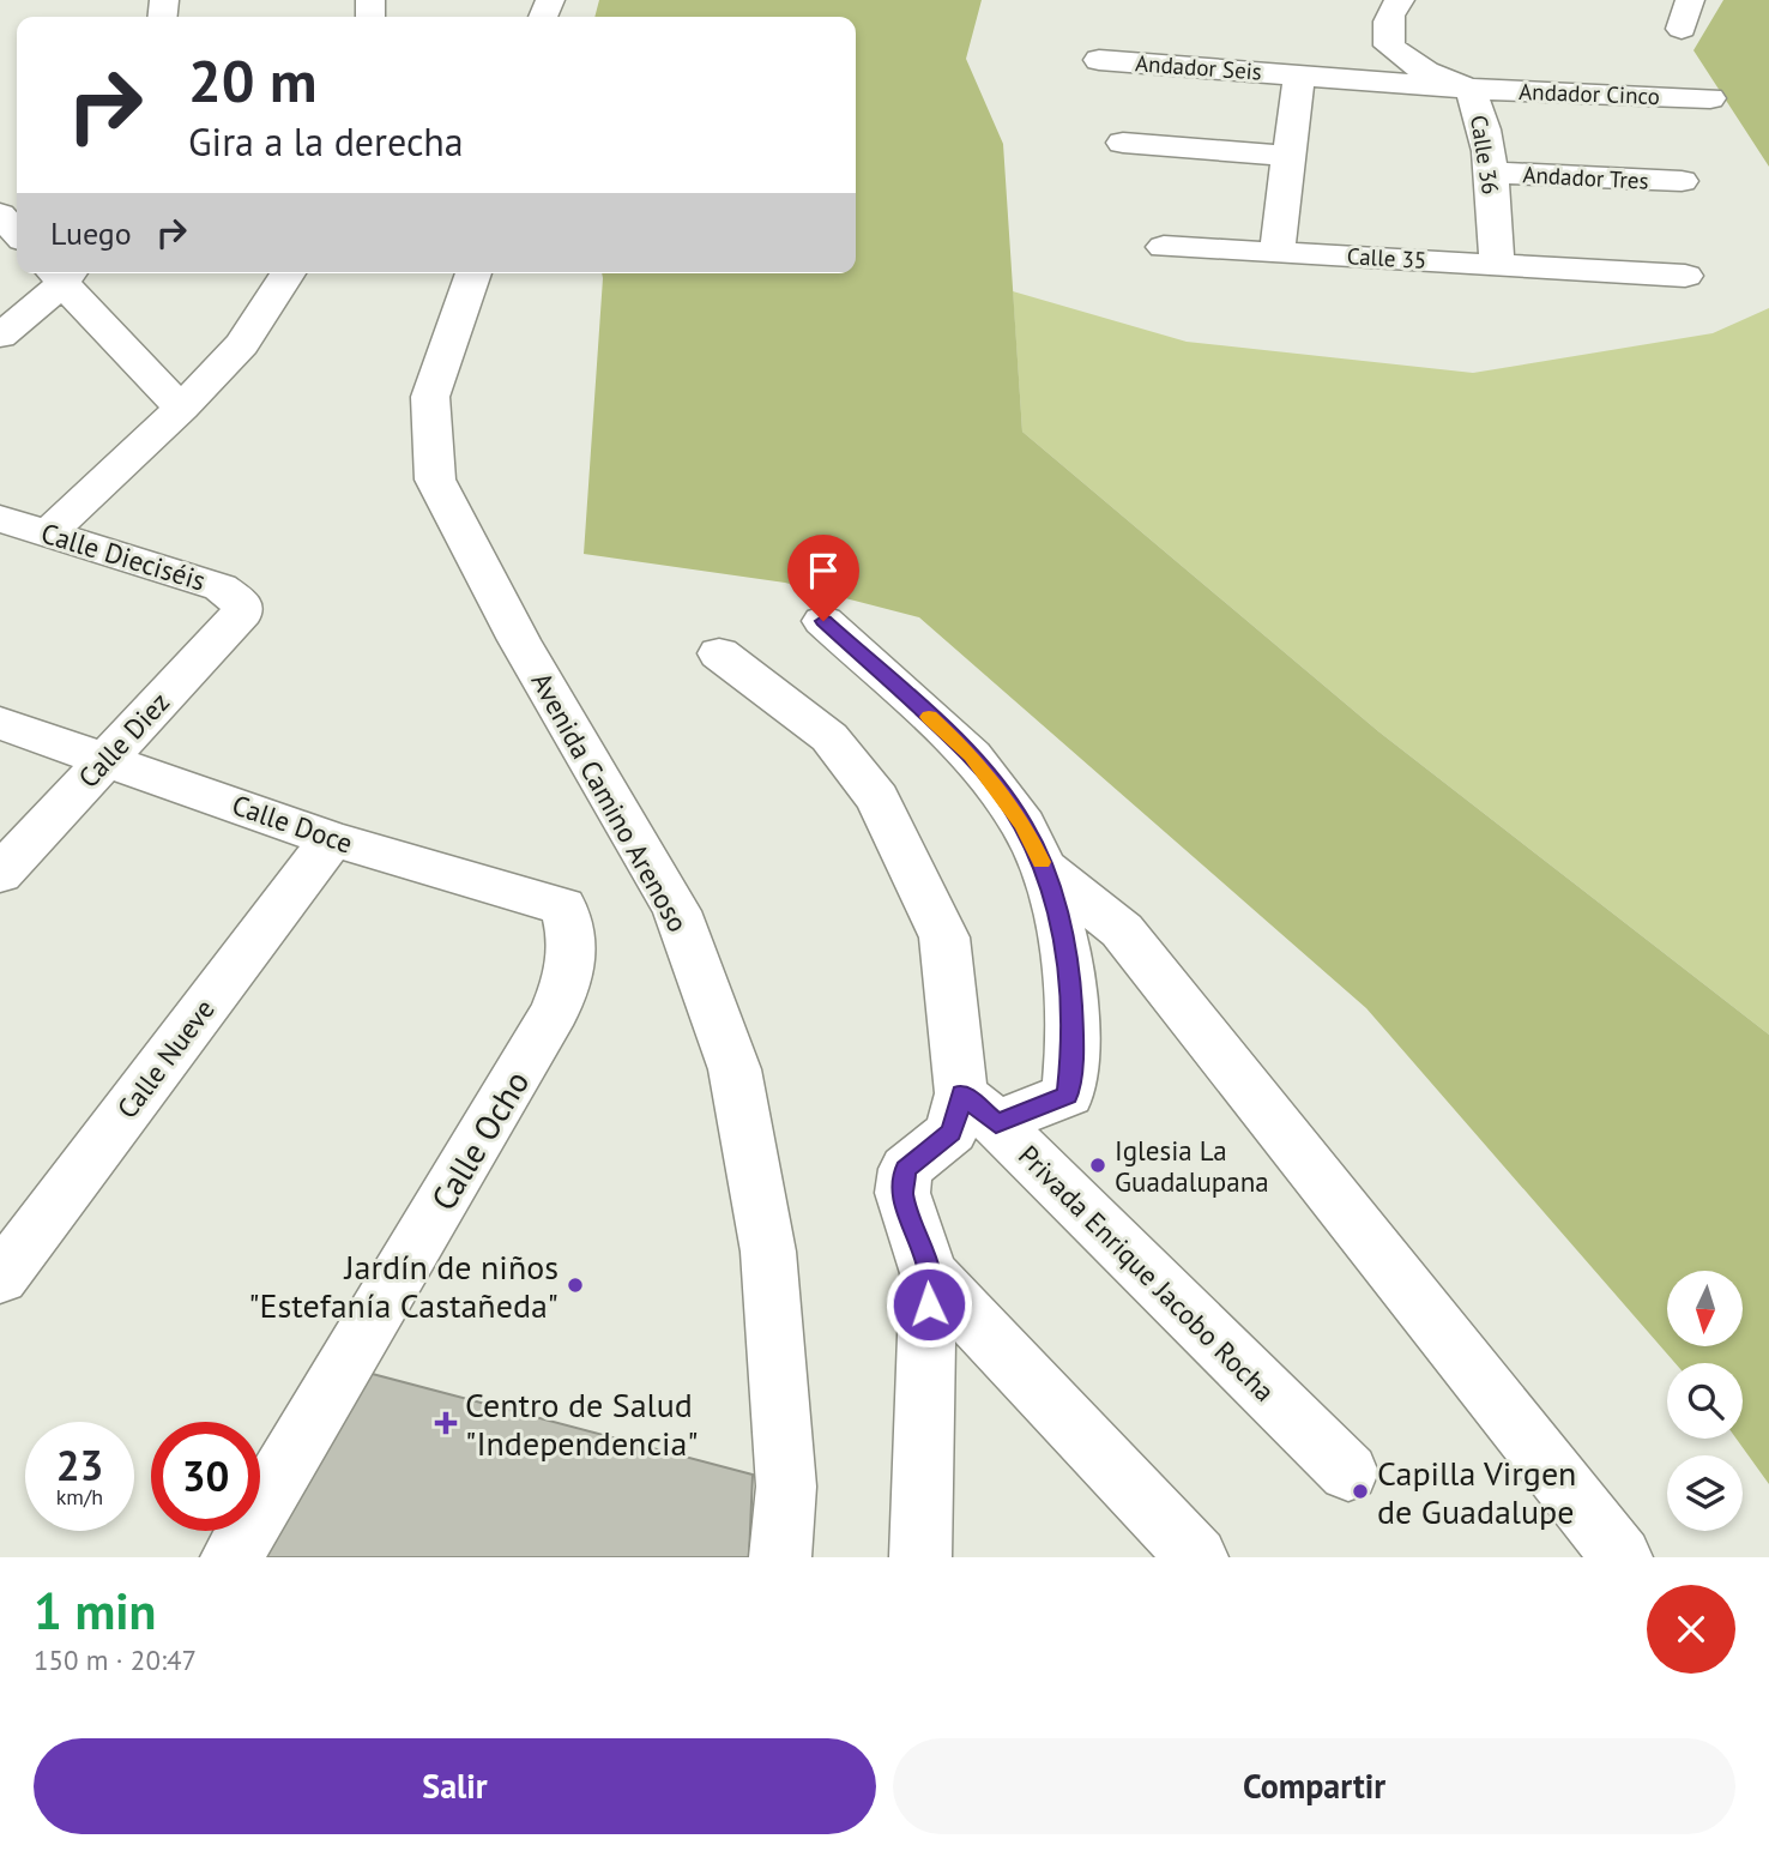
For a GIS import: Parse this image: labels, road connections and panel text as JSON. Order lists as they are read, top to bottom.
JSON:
{
  "streets": {
    "street": [
      "Andador Seis",
      "Andador Cinco",
      "Calle 36",
      "Andador Tres",
      "Calle 35",
      "Calle Dieciséis",
      "Calle Diez",
      "Avenida Camino Arenoso",
      "Calle Doce",
      "Calle Nueve",
      "Calle Ocho",
      "Privada Enrique Jacobo Rocha"
    ]
  },
  "crossings": [
    ["Andador Seis", "Andador Cinco"],
    ["Andador Seis", "Calle 36"],
    ["Andador Cinco", "Calle 36"],
    ["Calle 36", "Andador Tres"],
    ["Calle 36", "Calle 35"],
    ["Calle Dieciséis", "Calle Diez"],
    ["Calle Diez", "Calle Doce"],
    ["Calle Doce", "Calle Nueve"],
    ["Calle Doce", "Calle Ocho"]
  ],
  "places": {
    "other": ["Iglesia La Guadalupana", "Jardín de niños \"Estefanía Castañeda\"", "Capilla Virgen de Guadalupe"],
    "health": ["Centro de Salud \"Independencia\""]
  },
  "north": "bottom",
  "page": {
    "turn": ["20 m", "Gira a la derecha"],
    "then": "Luego",
    "speed": "23 km/h",
    "limit": "30",
    "heading": ["1 min", "150 m · 20:47"],
    "buttons": ["Salir", "Compartir"]
  }
}
